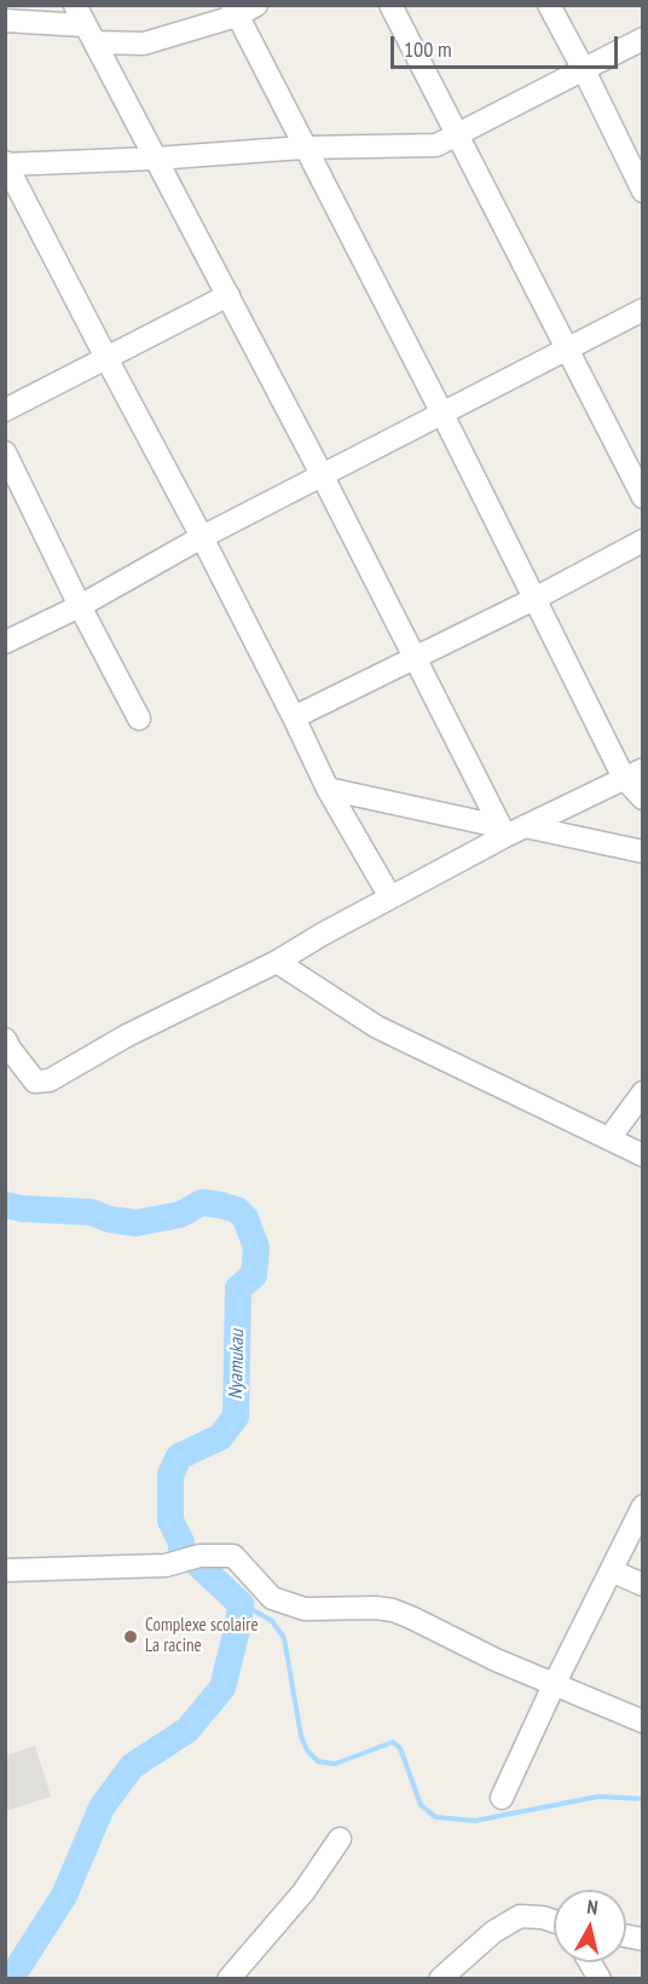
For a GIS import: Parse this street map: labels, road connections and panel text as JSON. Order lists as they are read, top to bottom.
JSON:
{
  "water": ["Nyamukau"],
  "places": ["Complexe scolaire La racine"],
  "scale_bar": "100 m",
  "north": "top"
}
